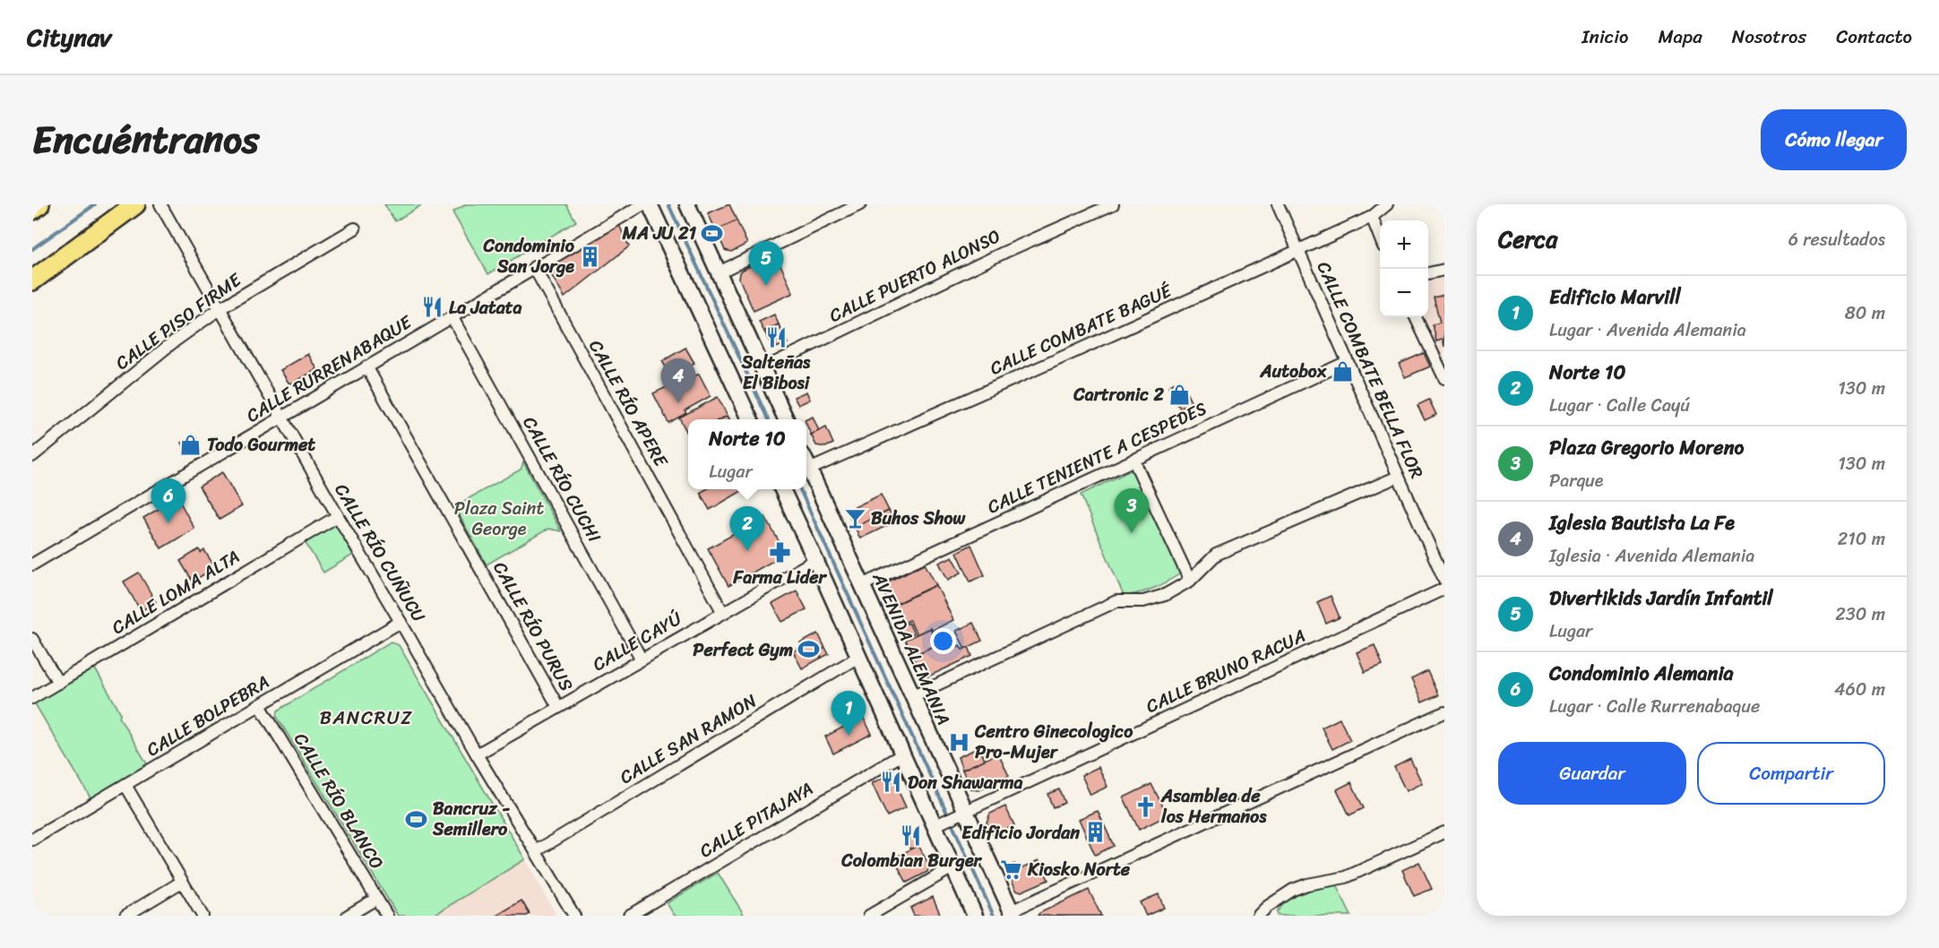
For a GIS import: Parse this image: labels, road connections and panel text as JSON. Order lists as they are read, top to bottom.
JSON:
{
  "streets": {
    "main road": ["AVENIDA ALEMANIA"],
    "street": [
      "CALLE PUERTO ALONSO",
      "CALLE PISO FIRME",
      "CALLE COMBATE BAGUÉ",
      "CALLE RURRENABAQUE",
      "CALLE COMBATE BELLA FLOR",
      "CALLE RÍO APERE",
      "CALLE TENIENTE A CESPEDES",
      "CALLE RÍO CUCHI",
      "CALLE RÍO CUÑUCU",
      "CALLE LOMA ALTA",
      "CALLE RÍO PURUS",
      "CALLE CAYÚ",
      "CALLE BRUNO RACUA",
      "CALLE BOLPEBRA",
      "CALLE SAN RAMON",
      "CALLE RÍO BLANCO",
      "CALLE PITAJAYA"
    ]
  },
  "crossings": [
    ["CALLE PISO FIRME", "CALLE RÍO CUÑUCU"],
    ["CALLE COMBATE BAGUÉ", "CALLE COMBATE BELLA FLOR"],
    ["CALLE RURRENABAQUE", "CALLE RÍO APERE"],
    ["CALLE RURRENABAQUE", "CALLE RÍO CUCHI"],
    ["CALLE RURRENABAQUE", "CALLE RÍO CUÑUCU"],
    ["CALLE RURRENABAQUE", "CALLE RÍO PURUS"],
    ["CALLE COMBATE BELLA FLOR", "CALLE TENIENTE A CESPEDES"],
    ["CALLE RÍO APERE", "CALLE CAYÚ"],
    ["CALLE TENIENTE A CESPEDES", "AVENIDA ALEMANIA"],
    ["CALLE RÍO CUCHI", "CALLE CAYÚ"],
    ["CALLE RÍO CUÑUCU", "CALLE LOMA ALTA"],
    ["CALLE RÍO CUÑUCU", "CALLE CAYÚ"],
    ["CALLE RÍO CUÑUCU", "CALLE BOLPEBRA"],
    ["CALLE RÍO CUÑUCU", "CALLE SAN RAMON"],
    ["CALLE RÍO PURUS", "CALLE CAYÚ"],
    ["AVENIDA ALEMANIA", "CALLE BRUNO RACUA"],
    ["CALLE BOLPEBRA", "CALLE RÍO BLANCO"]
  ],
  "districts": ["BANCRUZ"],
  "parks": ["Plaza Saint George"],
  "places": {
    "sports": ["MA JU 21", "Perfect Gym", "Bancruz - Semillero"],
    "building": ["Condominio San Jorge", "Edificio Jordan"],
    "restaurant": [
      "La Jatata",
      "Salteñas El Bibosi",
      "Don Shawarma",
      "Colombian Burger"
    ],
    "shop": ["Autobox", "Cartronic 2", "Todo Gourmet"],
    "bar": ["Buhos Show"],
    "pharmacy": ["Farma Lider"],
    "hospital": ["Centro Ginecologico Pro-Mujer"],
    "church": ["Asamblea de los Hermanos"],
    "supermarket": ["Kiosko Norte"]
  },
  "page": {
    "header": "Citynav",
    "nav": [
      "Inicio",
      "Mapa",
      "Nosotros",
      "Contacto"
    ],
    "title": "Encuéntranos",
    "buttons": [
      "Cómo llegar",
      ["Guardar", "Compartir"]
    ],
    "heading": ["Cerca", "6 resultados"],
    "map_buttons": ["+", "−"],
    "pins": [
      "5",
      "4",
      "6",
      "3",
      "2",
      "1"
    ],
    "list": [
      {
        "mark": "1",
        "name": "Edificio Marvill",
        "note": "Lugar · Avenida Alemania",
        "value": "80 m"
      },
      {
        "mark": "2",
        "name": "Norte 10",
        "note": "Lugar · Calle Cayú",
        "value": "130 m"
      },
      {
        "mark": "3",
        "name": "Plaza Gregorio Moreno",
        "note": "Parque",
        "value": "130 m"
      },
      {
        "mark": "4",
        "name": "Iglesia Bautista La Fe",
        "note": "Iglesia · Avenida Alemania",
        "value": "210 m"
      },
      {
        "mark": "5",
        "name": "Divertikids Jardín Infantil",
        "note": "Lugar",
        "value": "230 m"
      },
      {
        "mark": "6",
        "name": "Condominio Alemania",
        "note": "Lugar · Calle Rurrenabaque",
        "value": "460 m"
      }
    ],
    "popup": ["Norte 10", "Lugar"]
  }
}
